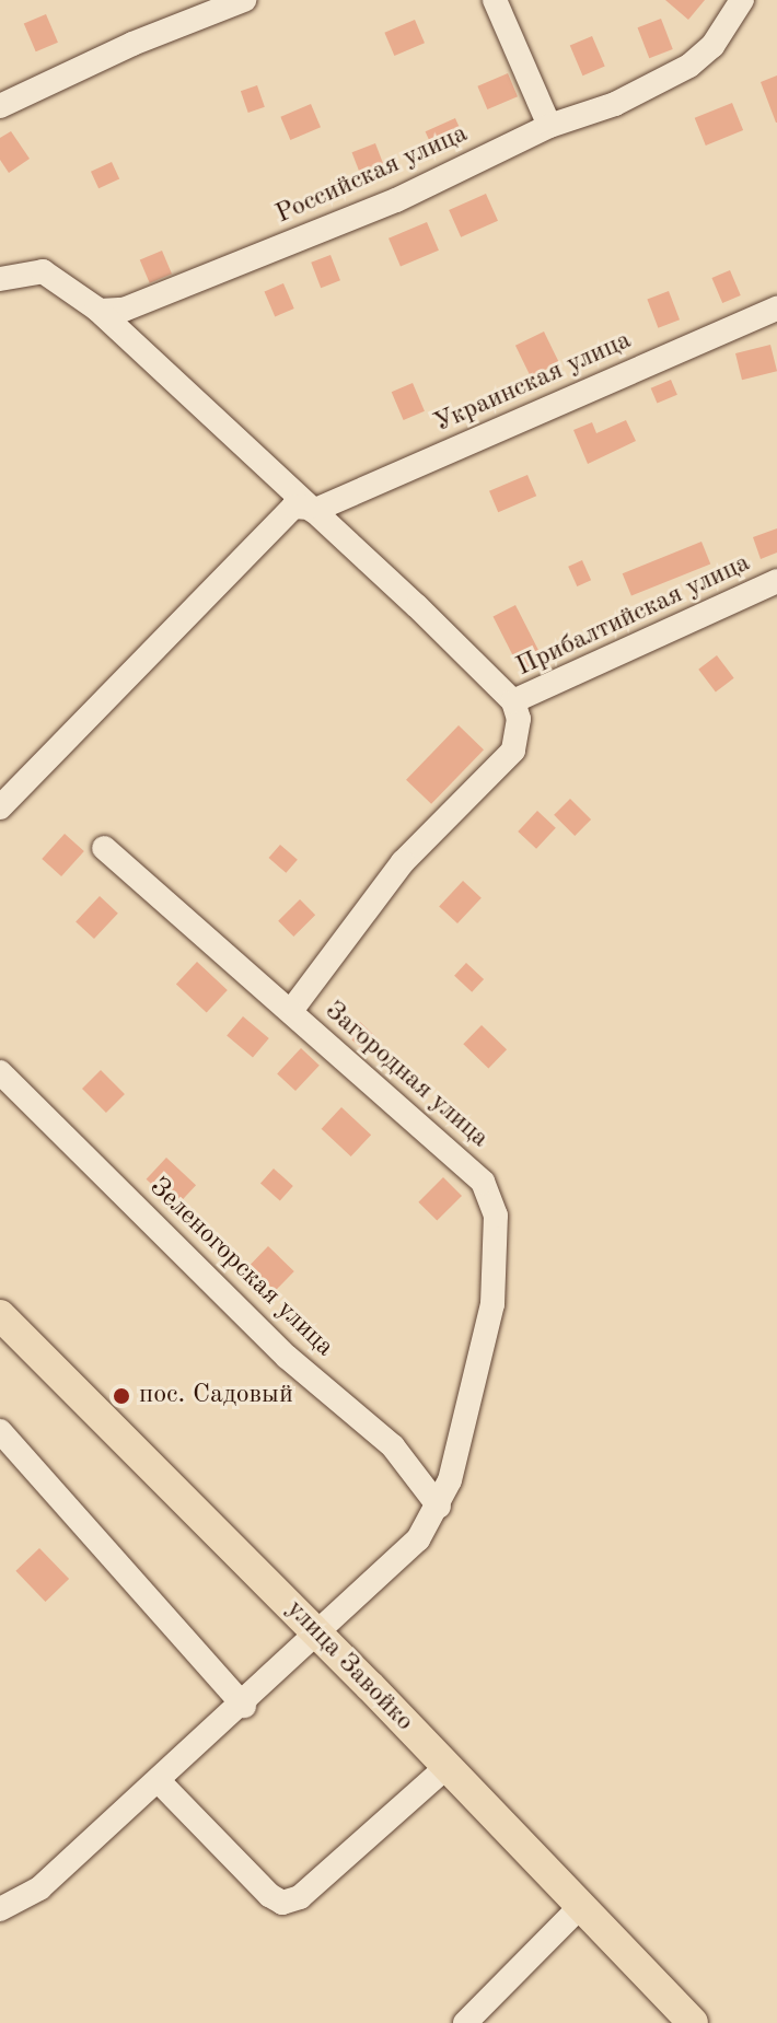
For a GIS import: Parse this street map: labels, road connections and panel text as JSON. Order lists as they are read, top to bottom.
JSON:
{
  "streets": {
    "main road": ["улица Завойко"],
    "street": [
      "Российская улица",
      "Украинская улица",
      "Прибалтийская улица",
      "Загородная улица",
      "Зеленогорская улица"
    ]
  },
  "crossings": [
    ["Загородная улица", "Зеленогорская улица"],
    ["Загородная улица", "улица Завойко"]
  ],
  "places": ["пос. Садовый"]
}
